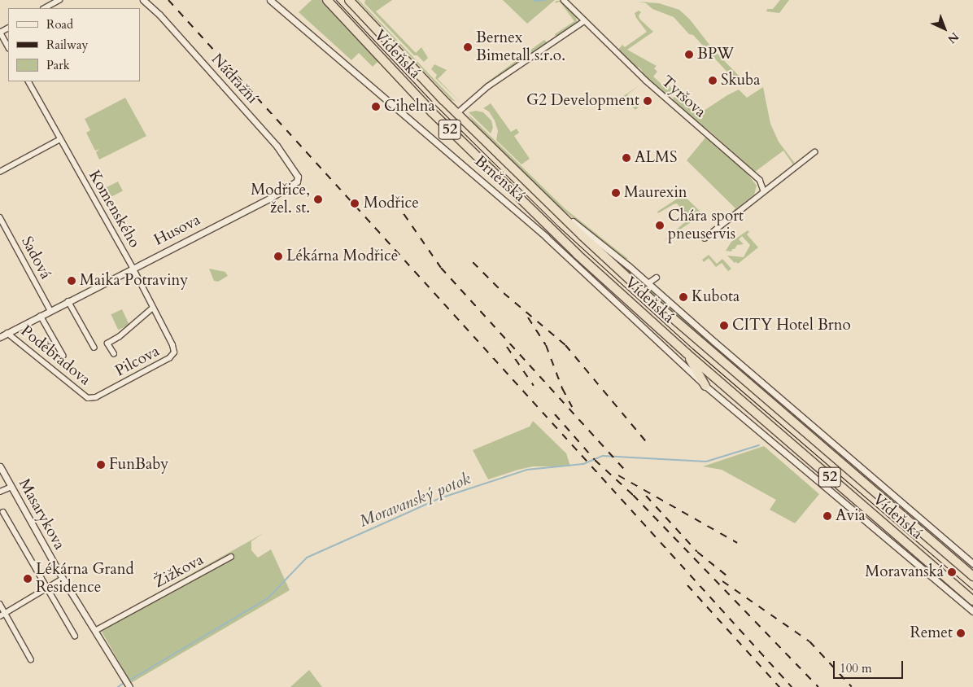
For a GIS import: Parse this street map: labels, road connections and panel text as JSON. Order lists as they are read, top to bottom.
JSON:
{
  "streets": {
    "highway": ["Vídeňská", "52"],
    "street": [
      "Nádražní",
      "Tyršova",
      "Brněnská",
      "Komenského",
      "Husova",
      "Sadová",
      "Poděbradova",
      "Pilcova",
      "Masarykova",
      "Žižkova"
    ]
  },
  "crossings": [
    ["Vídeňská", "Brněnská"],
    ["Nádražní", "Husova"],
    ["Komenského", "Husova"],
    ["Komenského", "Pilcova"],
    ["Husova", "Sadová"],
    ["Husova", "Poděbradova"],
    ["Poděbradova", "Pilcova"],
    ["Masarykova", "Žižkova"]
  ],
  "water": ["Moravanský potok"],
  "places": [
    "Bernex Bimetall s.r.o.",
    "BPW",
    "Skuba",
    "G2 Development",
    "Cihelna",
    "ALMS",
    "Maurexin",
    "Modřice, žel. st.",
    "Modřice",
    "Chára sport pneuservis",
    "Lékárna Modřice",
    "Maika Potraviny",
    "Kubota",
    "CITY Hotel Brno",
    "FunBaby",
    "Avia",
    "Moravanská",
    "Lékárna Grand Residence",
    "Remet"
  ],
  "legend": ["Road", "Railway", "Park"],
  "scale_bar": "100 m",
  "north": "bottom right"
}
